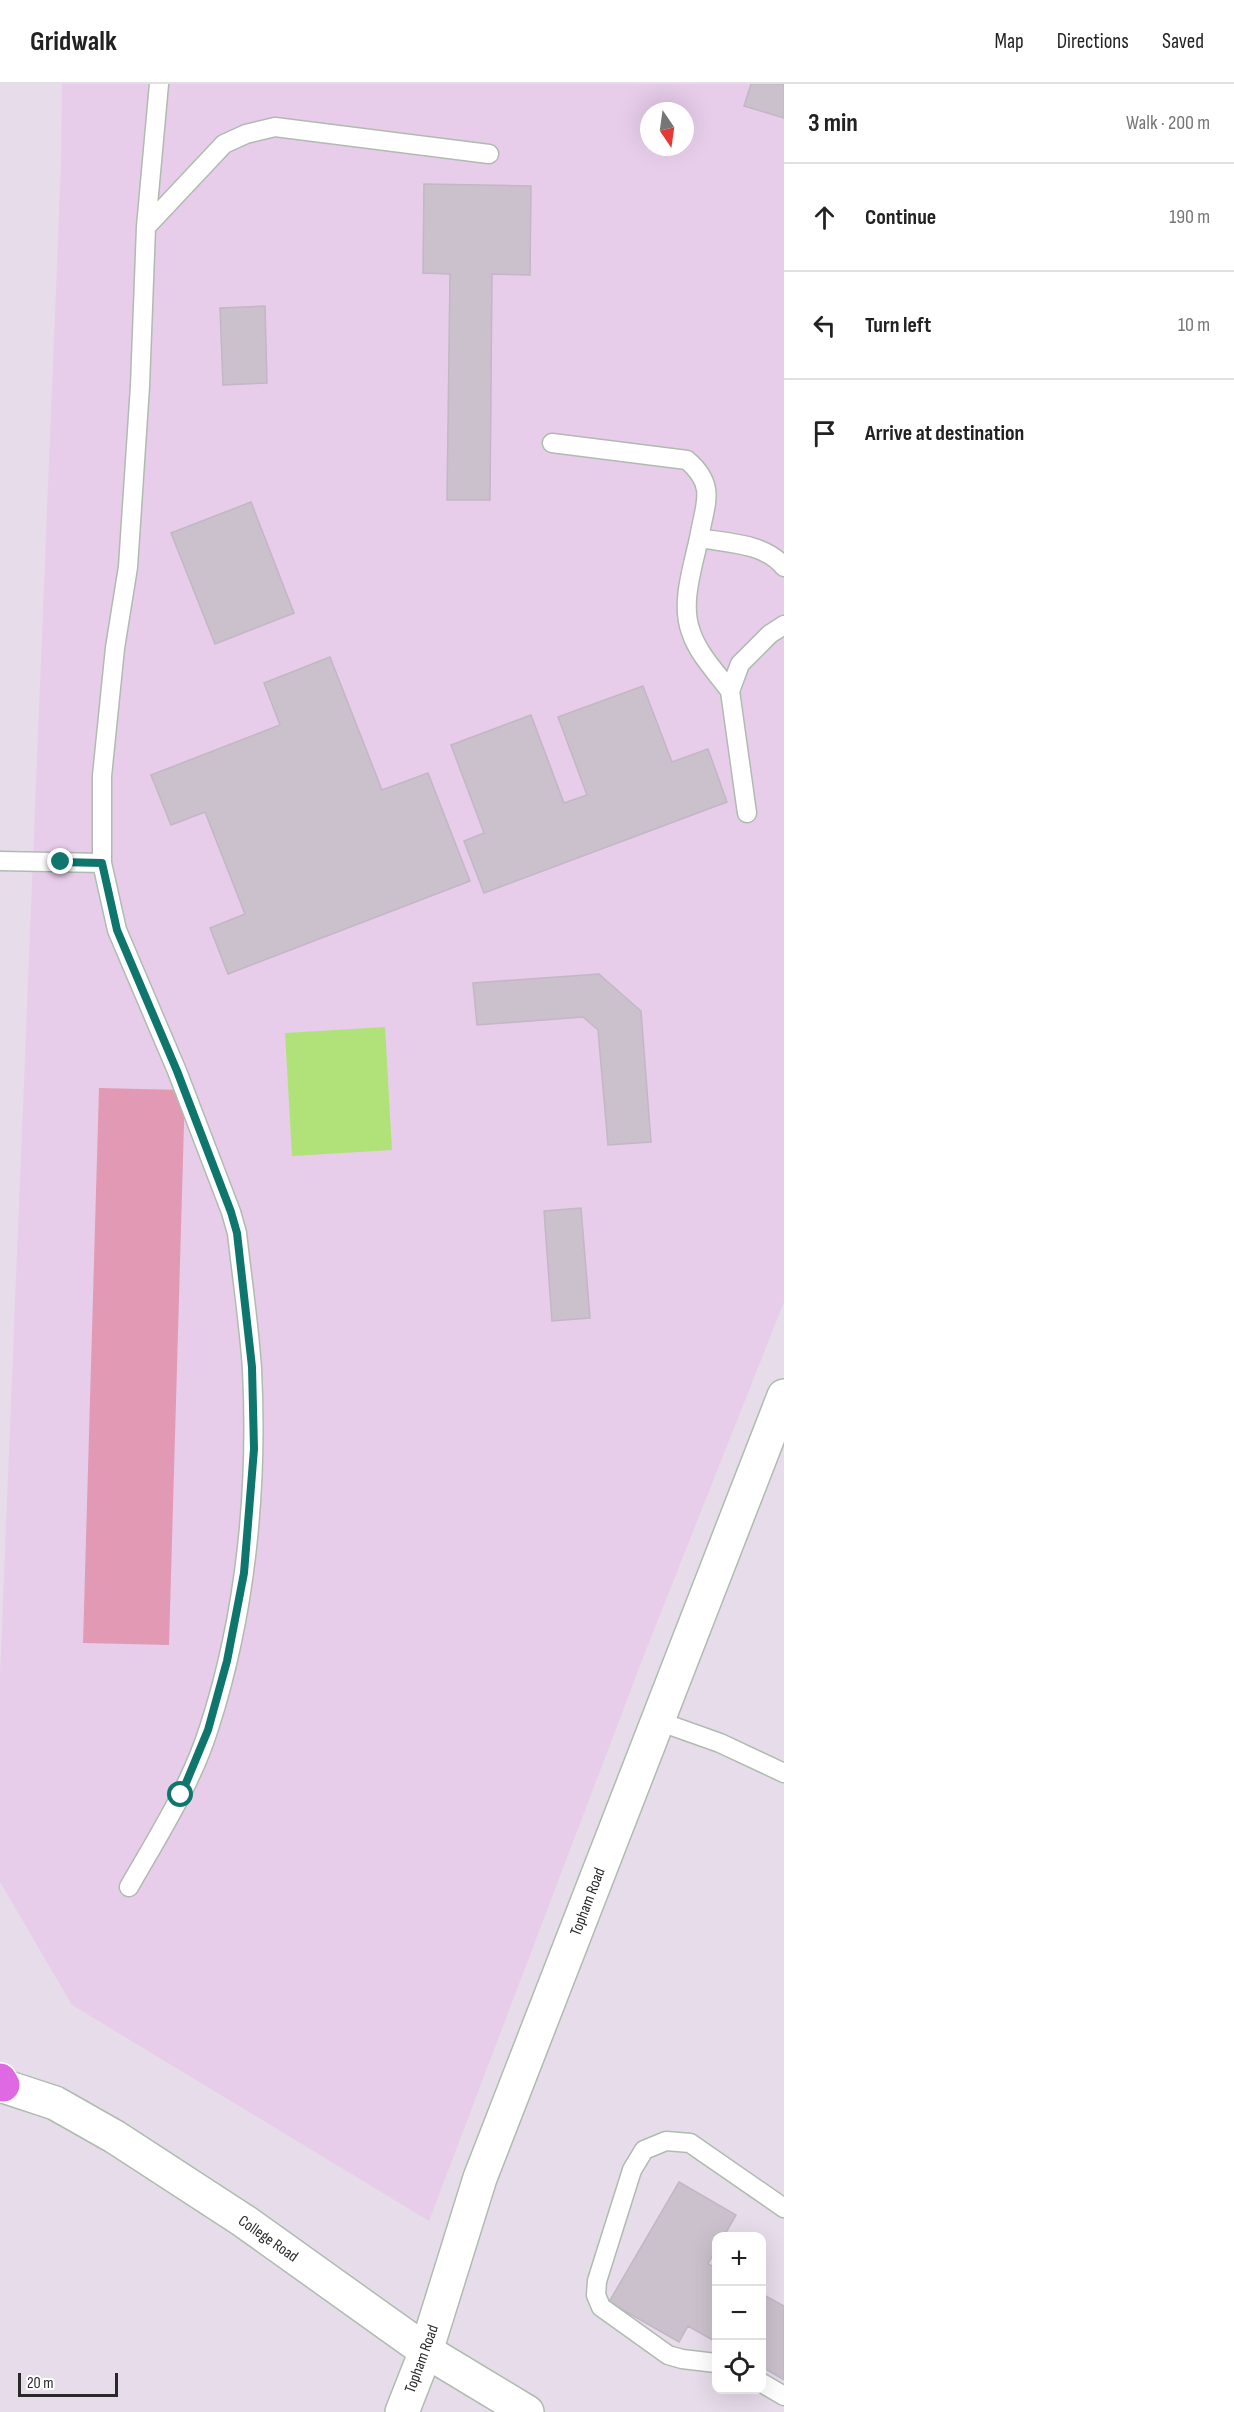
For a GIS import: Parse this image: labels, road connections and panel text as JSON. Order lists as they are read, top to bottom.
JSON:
{
  "streets": {
    "street": ["Topham Road", "College Road"]
  },
  "crossings": [
    ["Topham Road", "College Road"]
  ],
  "scale_bar": "20 m",
  "north": "bottom",
  "page": {
    "header": "Gridwalk",
    "nav": ["Map", "Directions", "Saved"],
    "heading": ["3 min", "Walk · 200 m"],
    "list": [
      ["Continue", "190 m"],
      ["Turn left", "10 m"],
      "Arrive at destination"
    ],
    "map_buttons": ["+", "−"],
    "scale": "20 m"
  }
}
